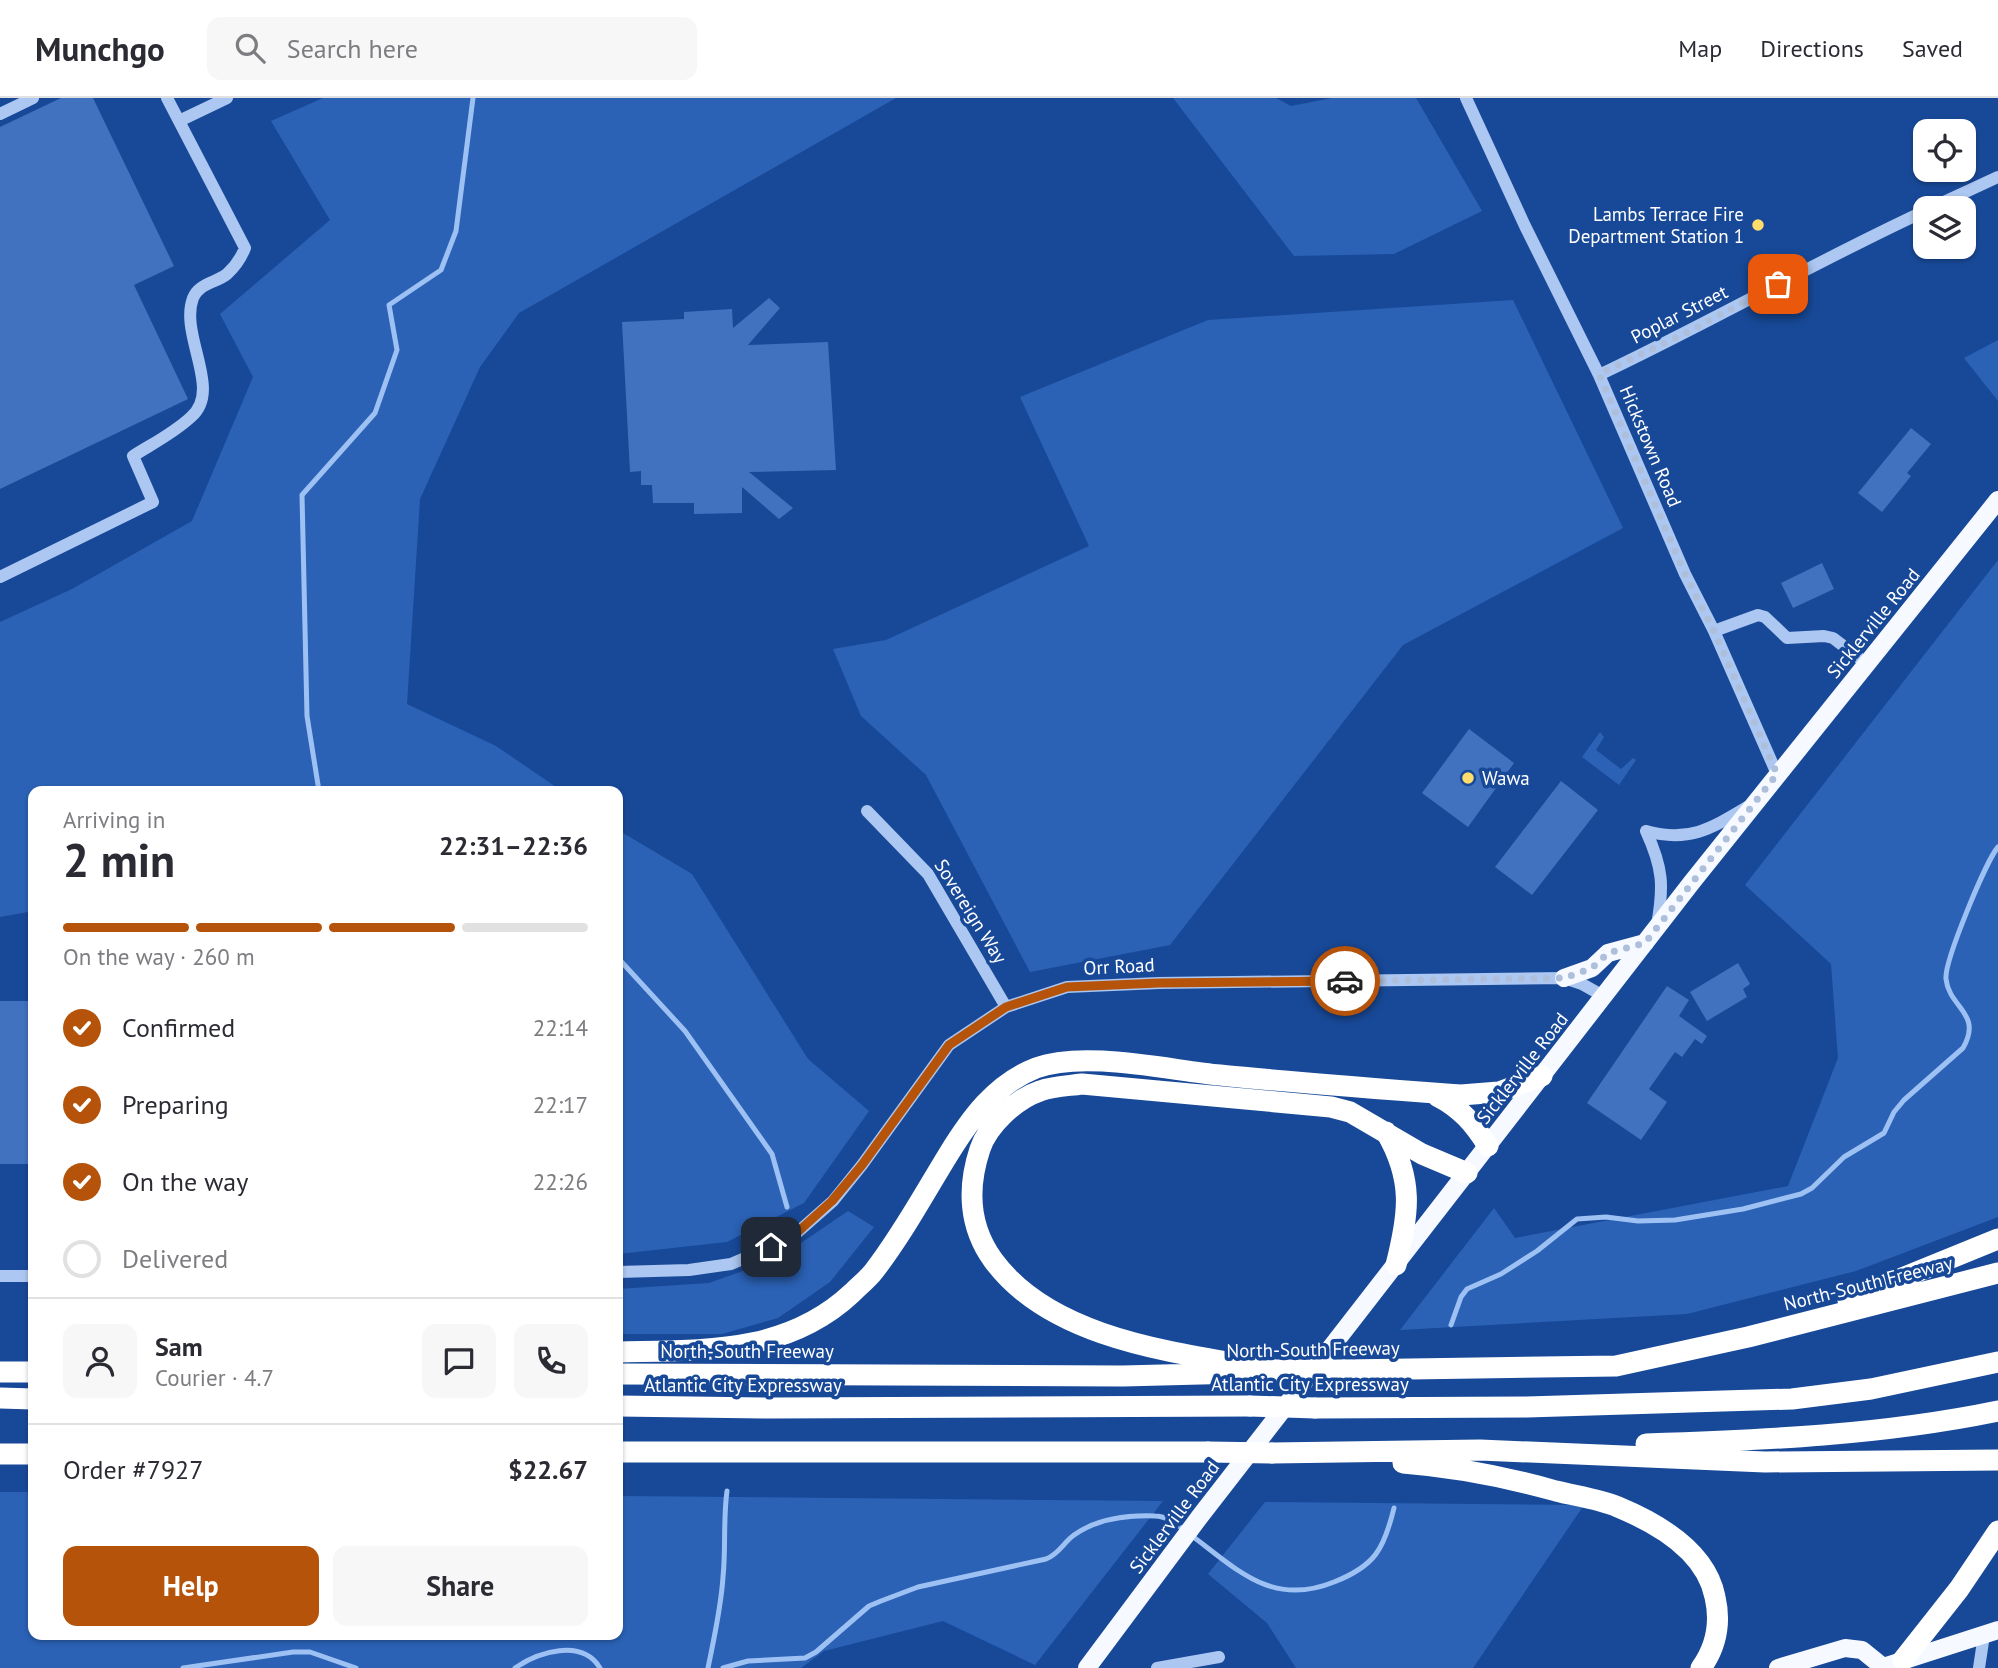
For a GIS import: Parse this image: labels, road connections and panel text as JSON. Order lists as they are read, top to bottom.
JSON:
{
  "streets": {
    "highway": ["North-South Freeway", "Atlantic City Expressway"],
    "main road": ["Sicklerville Road"],
    "street": [
      "Poplar Street",
      "Hickstown Road",
      "Sovereign Way",
      "Orr Road"
    ]
  },
  "crossings": [
    ["Poplar Street", "Hickstown Road"],
    ["Hickstown Road", "Sicklerville Road"],
    ["Sicklerville Road", "Orr Road"],
    ["Sovereign Way", "Orr Road"]
  ],
  "places": ["Lambs Terrace Fire Department Station 1", "Wawa"],
  "page": {
    "header": "Munchgo",
    "search": "Search here",
    "nav": ["Map", "Directions", "Saved"],
    "heading": ["2 min", "Arriving in", "22:31–22:36"],
    "panel": [
      "Sam",
      "Courier · 4.7",
      "Order #7927",
      "$22.67"
    ],
    "bar": "On the way · 260 m",
    "list": [
      ["Confirmed", "22:14"],
      ["Preparing", "22:17"],
      ["On the way", "22:26"],
      "Delivered"
    ],
    "buttons": ["Help", "Share"]
  }
}
